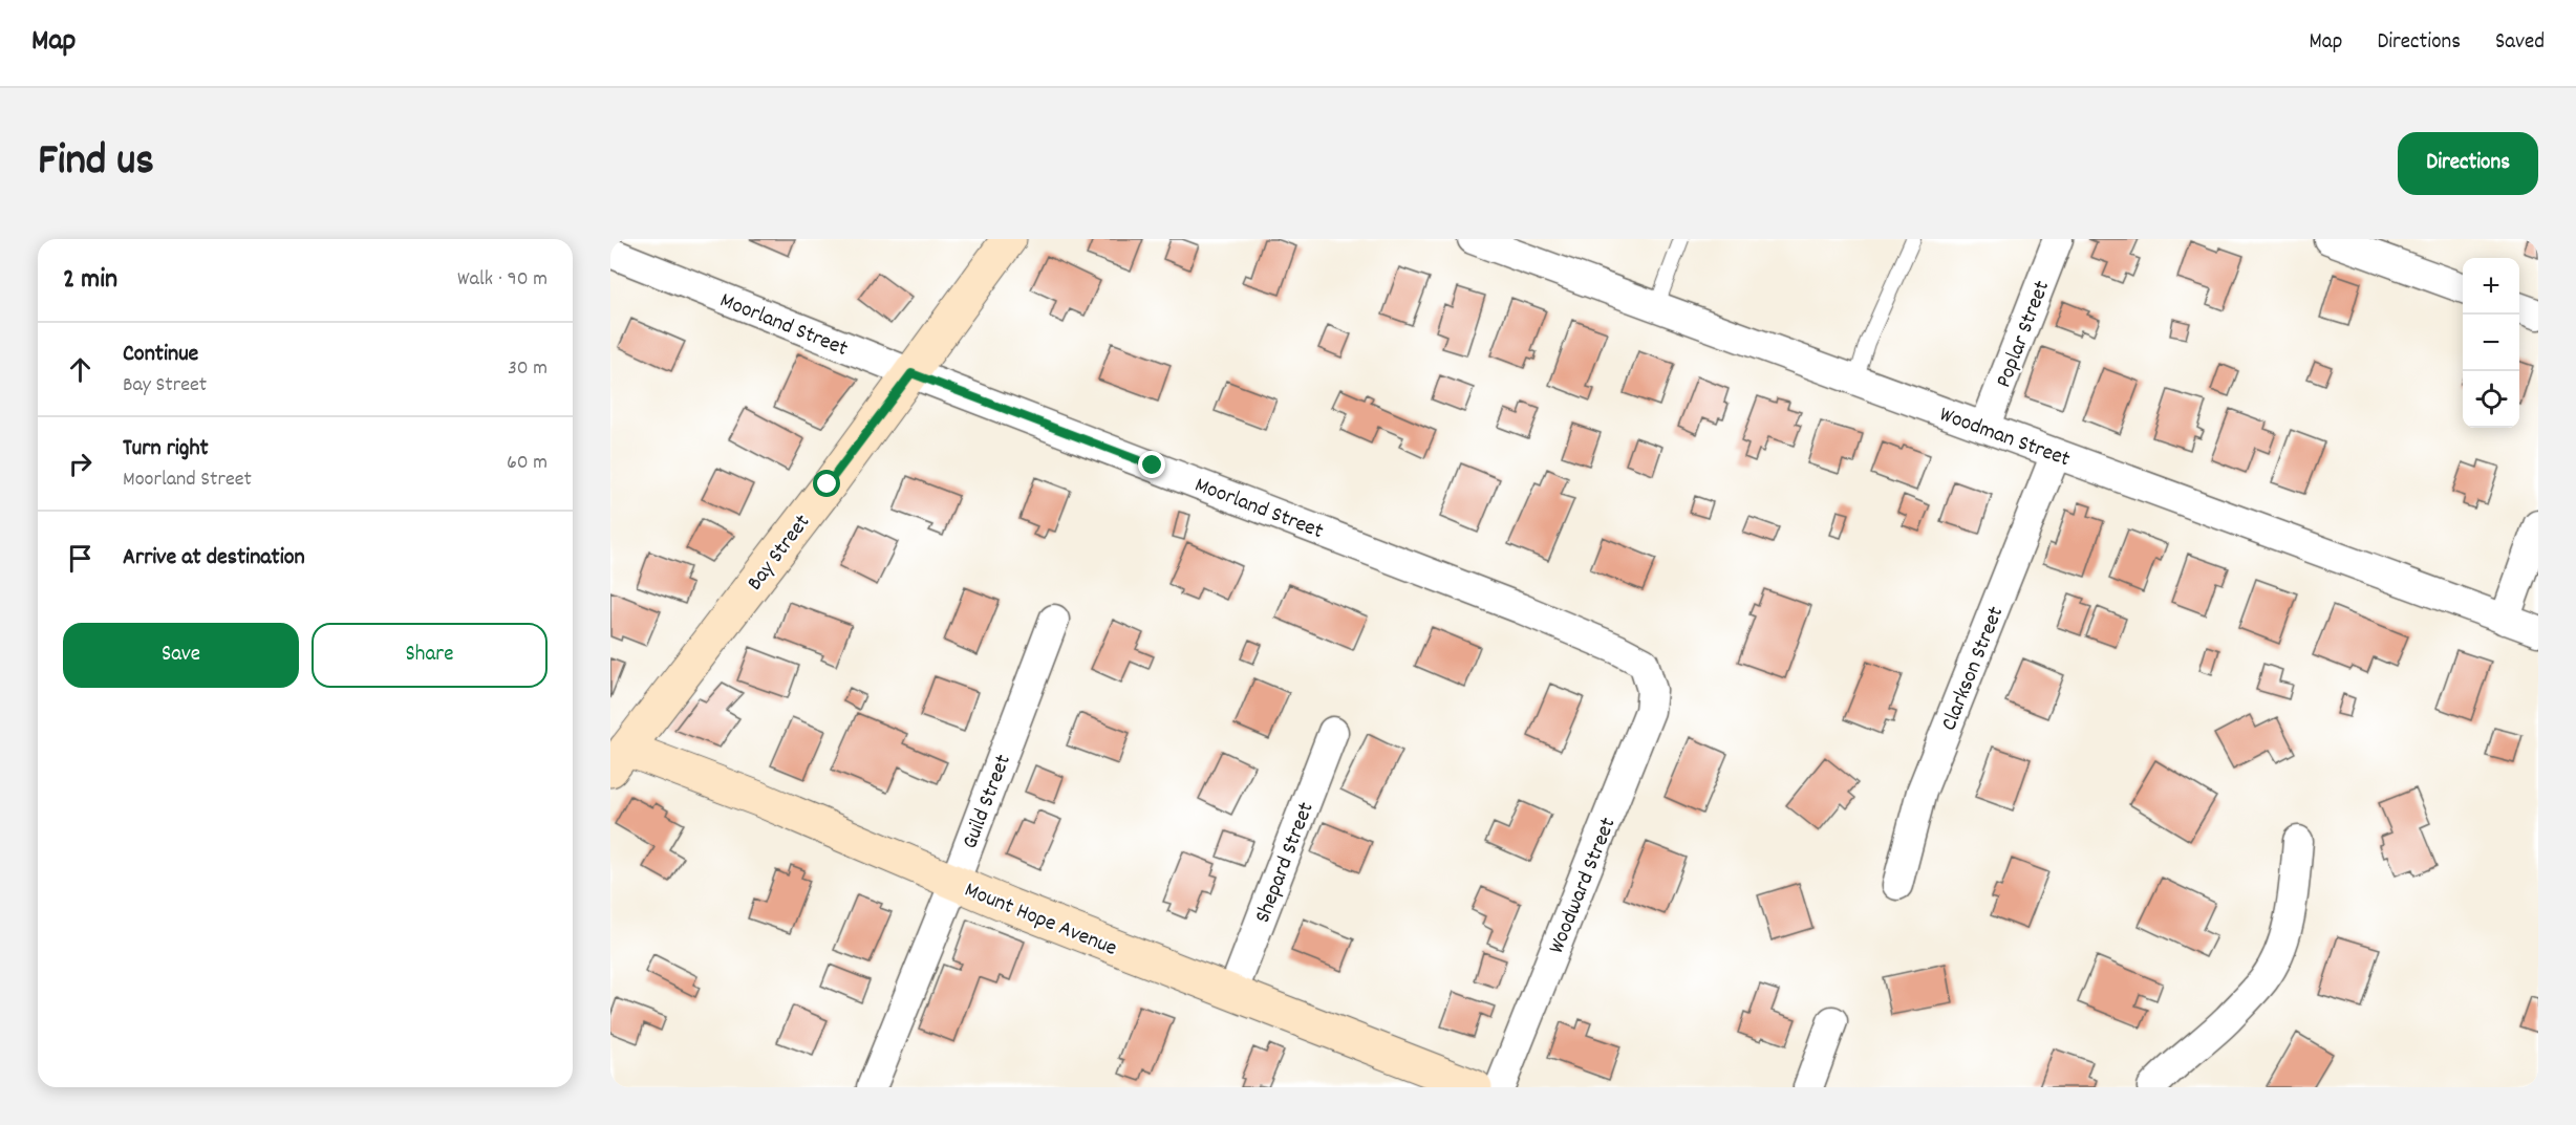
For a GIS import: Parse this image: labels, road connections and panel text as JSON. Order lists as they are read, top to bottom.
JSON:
{
  "streets": {
    "main road": ["Bay Street", "Mount Hope Avenue"],
    "street": [
      "Moorland Street",
      "Poplar Street",
      "Woodman Street",
      "Clarkson Street",
      "Guild Street",
      "Shepard Street",
      "Woodward Street"
    ]
  },
  "crossings": [
    ["Moorland Street", "Bay Street"],
    ["Moorland Street", "Woodward Street"],
    ["Poplar Street", "Woodman Street"],
    ["Woodman Street", "Clarkson Street"],
    ["Bay Street", "Mount Hope Avenue"],
    ["Guild Street", "Mount Hope Avenue"],
    ["Shepard Street", "Mount Hope Avenue"]
  ],
  "page": {
    "header": "Map",
    "nav": ["Map", "Directions", "Saved"],
    "title": "Find us",
    "buttons": [
      "Directions",
      ["Save", "Share"]
    ],
    "heading": ["2 min", "Walk · 90 m"],
    "map_buttons": ["+", "−"],
    "list": [
      ["Continue", "Bay Street", "30 m"],
      ["Turn right", "Moorland Street", "60 m"],
      "Arrive at destination"
    ]
  }
}
